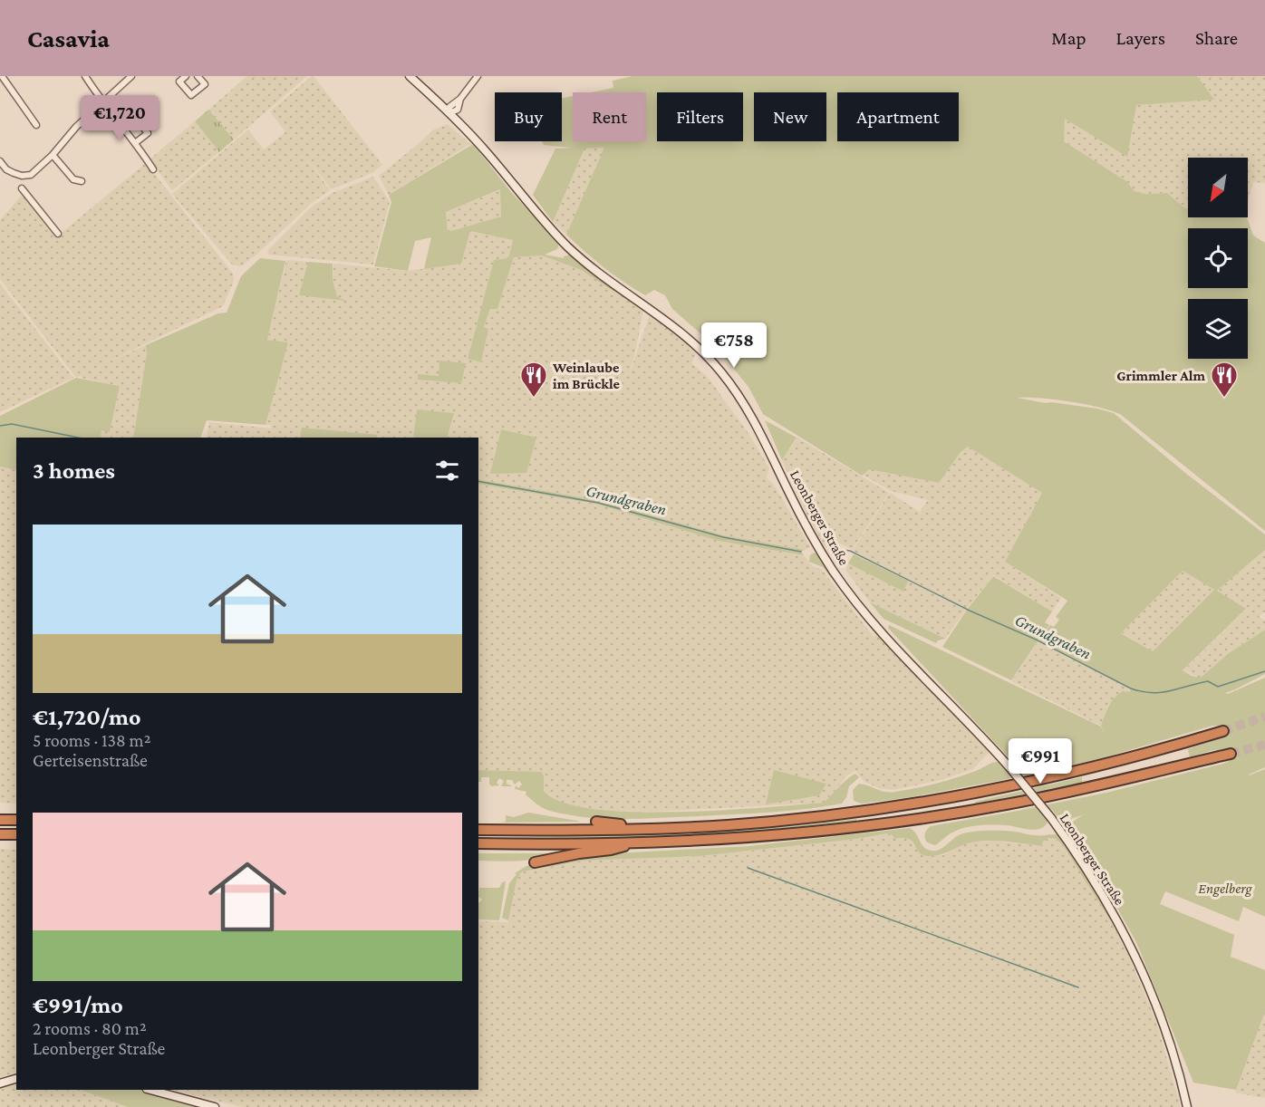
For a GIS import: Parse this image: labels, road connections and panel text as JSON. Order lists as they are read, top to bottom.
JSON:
{
  "streets": {
    "main road": ["Leonberger Straße"]
  },
  "water": ["Grundgraben"],
  "parks": ["Engelberg"],
  "places": {
    "restaurant": ["Weinlaube im Brückle", "Grimmler Alm"]
  },
  "north": "bottom left",
  "page": {
    "header": "Casavia",
    "nav": ["Map", "Layers", "Share"],
    "chip": [
      "Buy",
      "Rent",
      "Filters",
      "New",
      "Apartment"
    ],
    "price": ["€1,720", "€758", "€991"],
    "heading": "3 homes",
    "list": [
      {
        "name": "€1,720/mo",
        "note": "5 rooms · 138 m² · Gerteisenstraße"
      },
      {
        "name": "€991/mo",
        "note": "2 rooms · 80 m² · Leonberger Straße"
      }
    ]
  }
}
